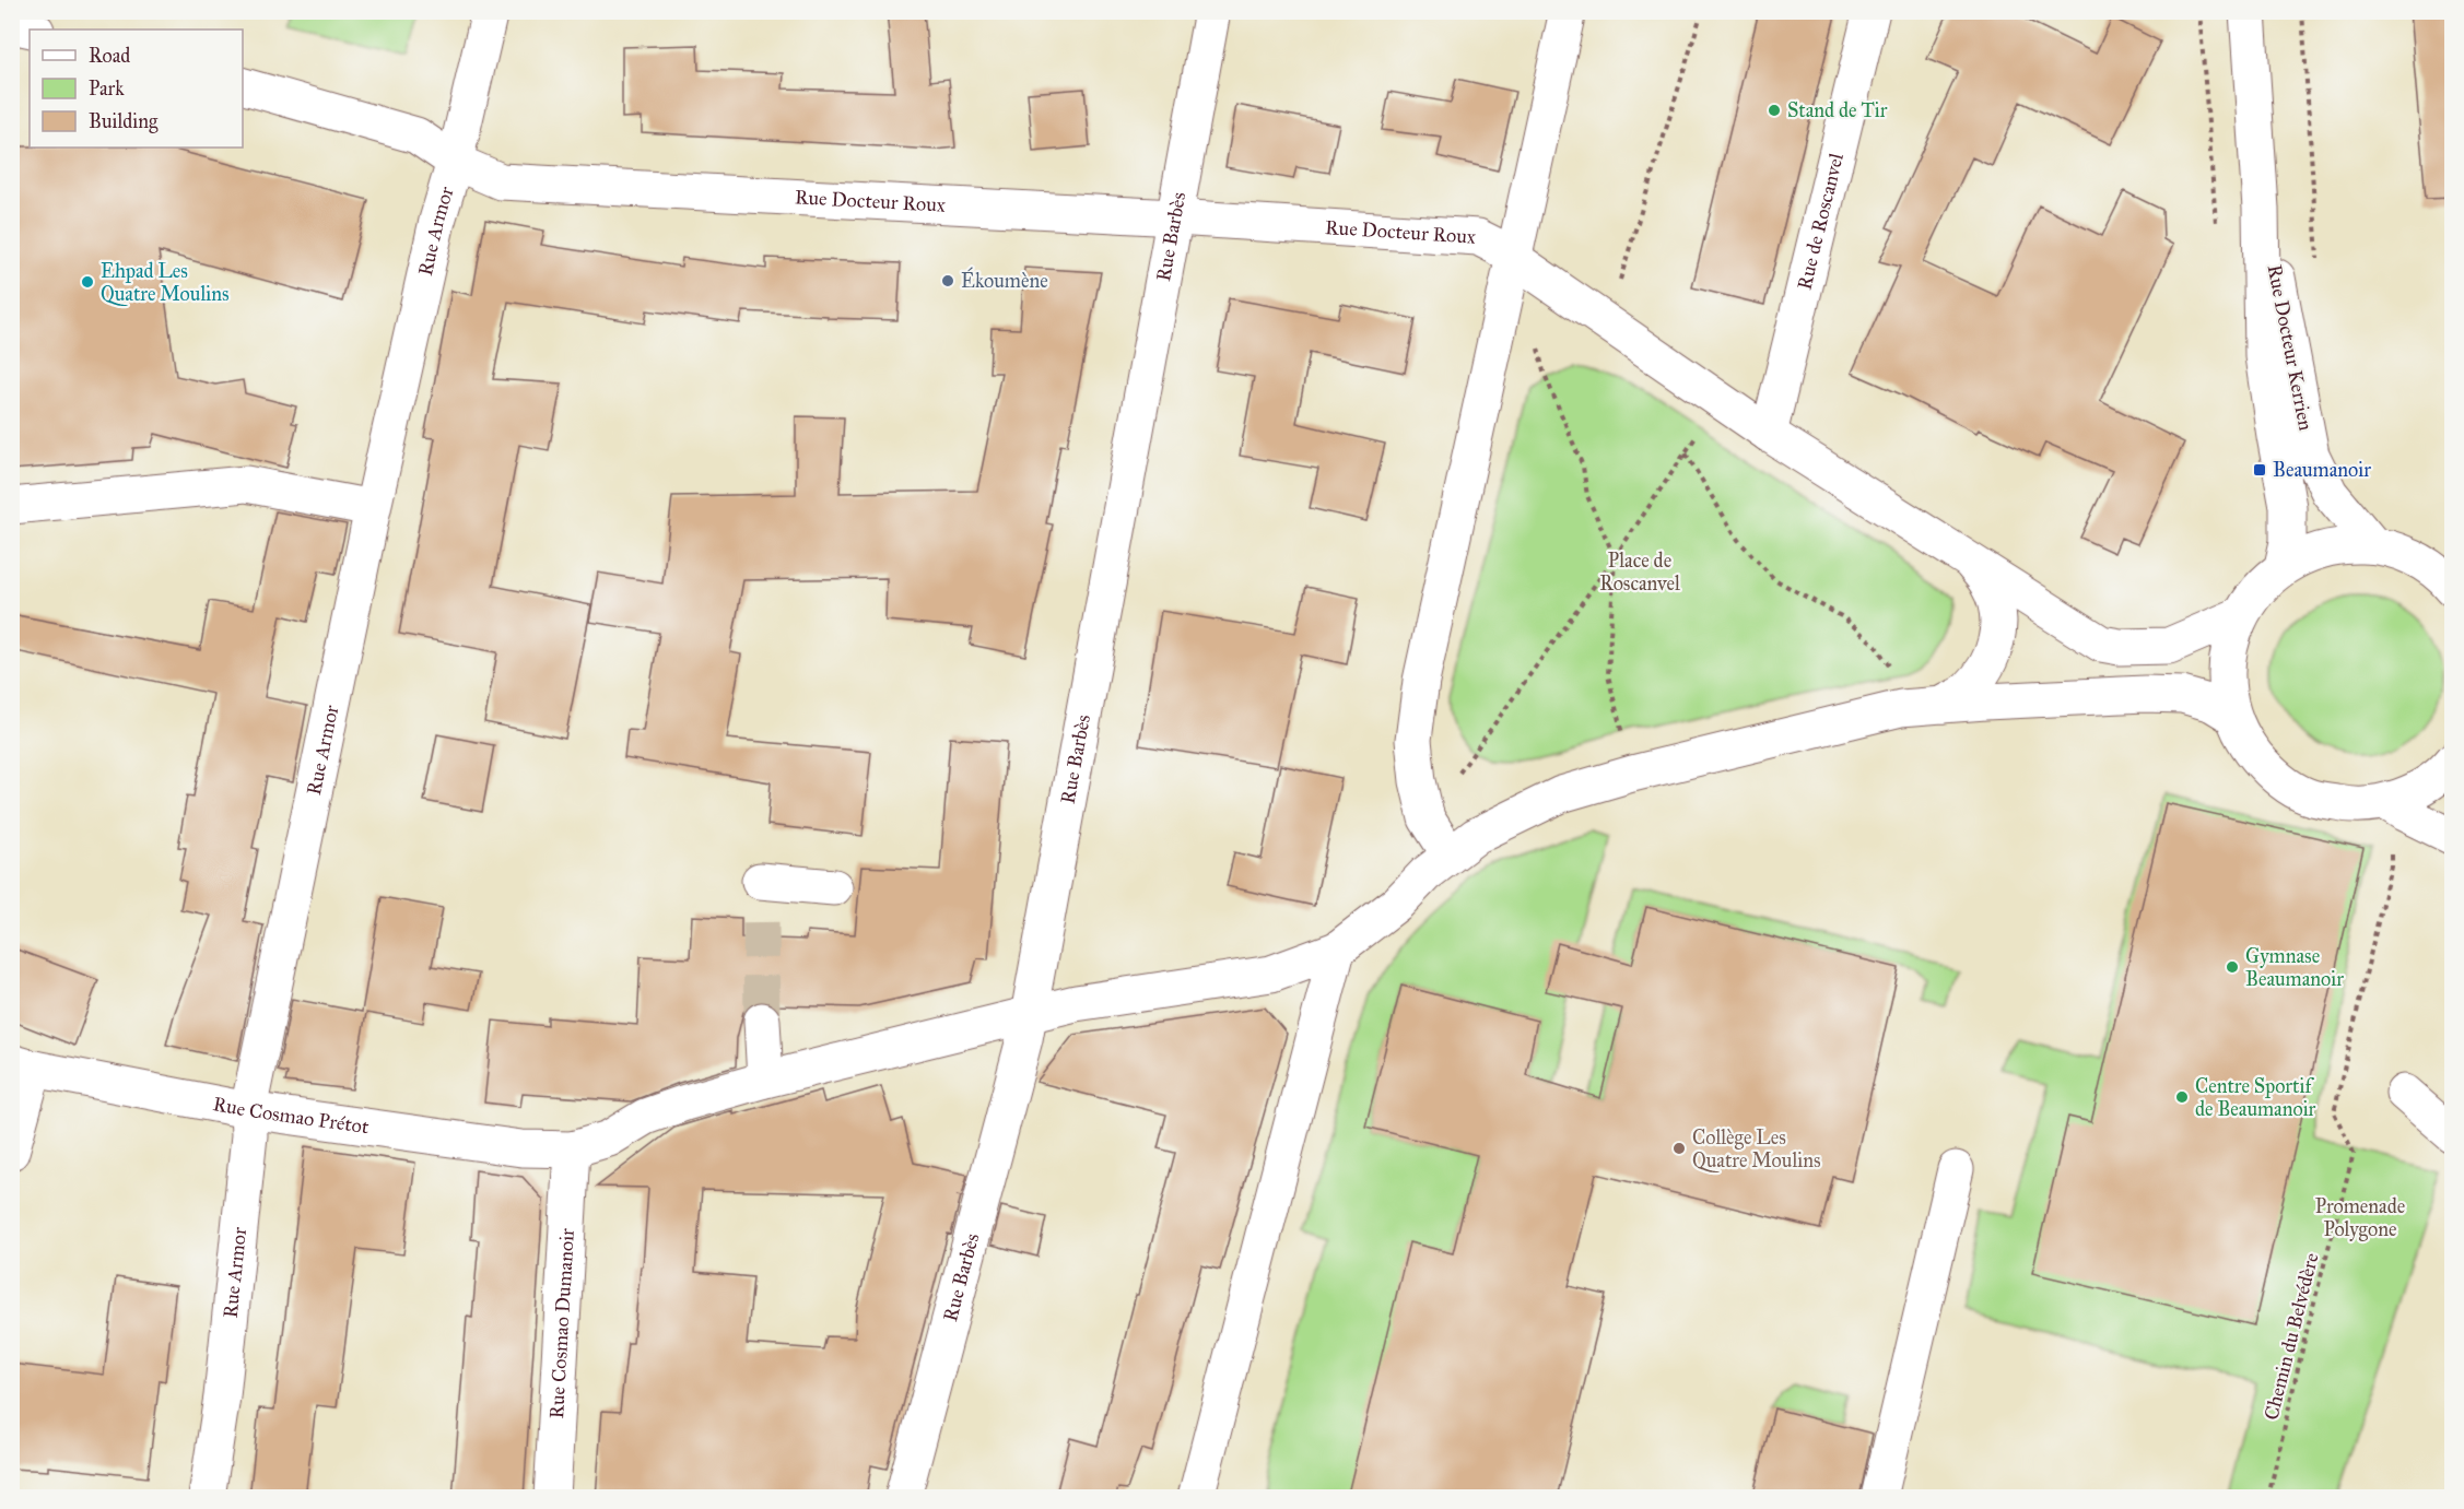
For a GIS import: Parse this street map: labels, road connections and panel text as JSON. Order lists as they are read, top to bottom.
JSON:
{
  "streets": {
    "street": [
      "Rue Docteur Roux",
      "Rue de Roscanvel",
      "Rue Armor",
      "Rue Barbès",
      "Rue Docteur Kerrien",
      "Rue Cosmao Prétot",
      "Rue Cosmao Dumanoir"
    ],
    "path": ["Chemin du Belvédère"]
  },
  "crossings": [
    ["Rue Docteur Roux", "Rue Armor"],
    ["Rue Docteur Roux", "Rue Barbès"],
    ["Rue Armor", "Rue Cosmao Prétot"],
    ["Rue Barbès", "Rue Cosmao Prétot"],
    ["Rue Cosmao Prétot", "Rue Cosmao Dumanoir"]
  ],
  "parks": ["Place de Roscanvel", "Promenade Polygone"],
  "places": {
    "other": [
      "Stand de Tir",
      "Ékoumène",
      "Ehpad Les Quatre Moulins",
      "Gymnase Beaumanoir",
      "Centre Sportif de Beaumanoir",
      "Collège Les Quatre Moulins"
    ],
    "transit": ["Beaumanoir"]
  },
  "legend": ["Road", "Park", "Building"]
}
